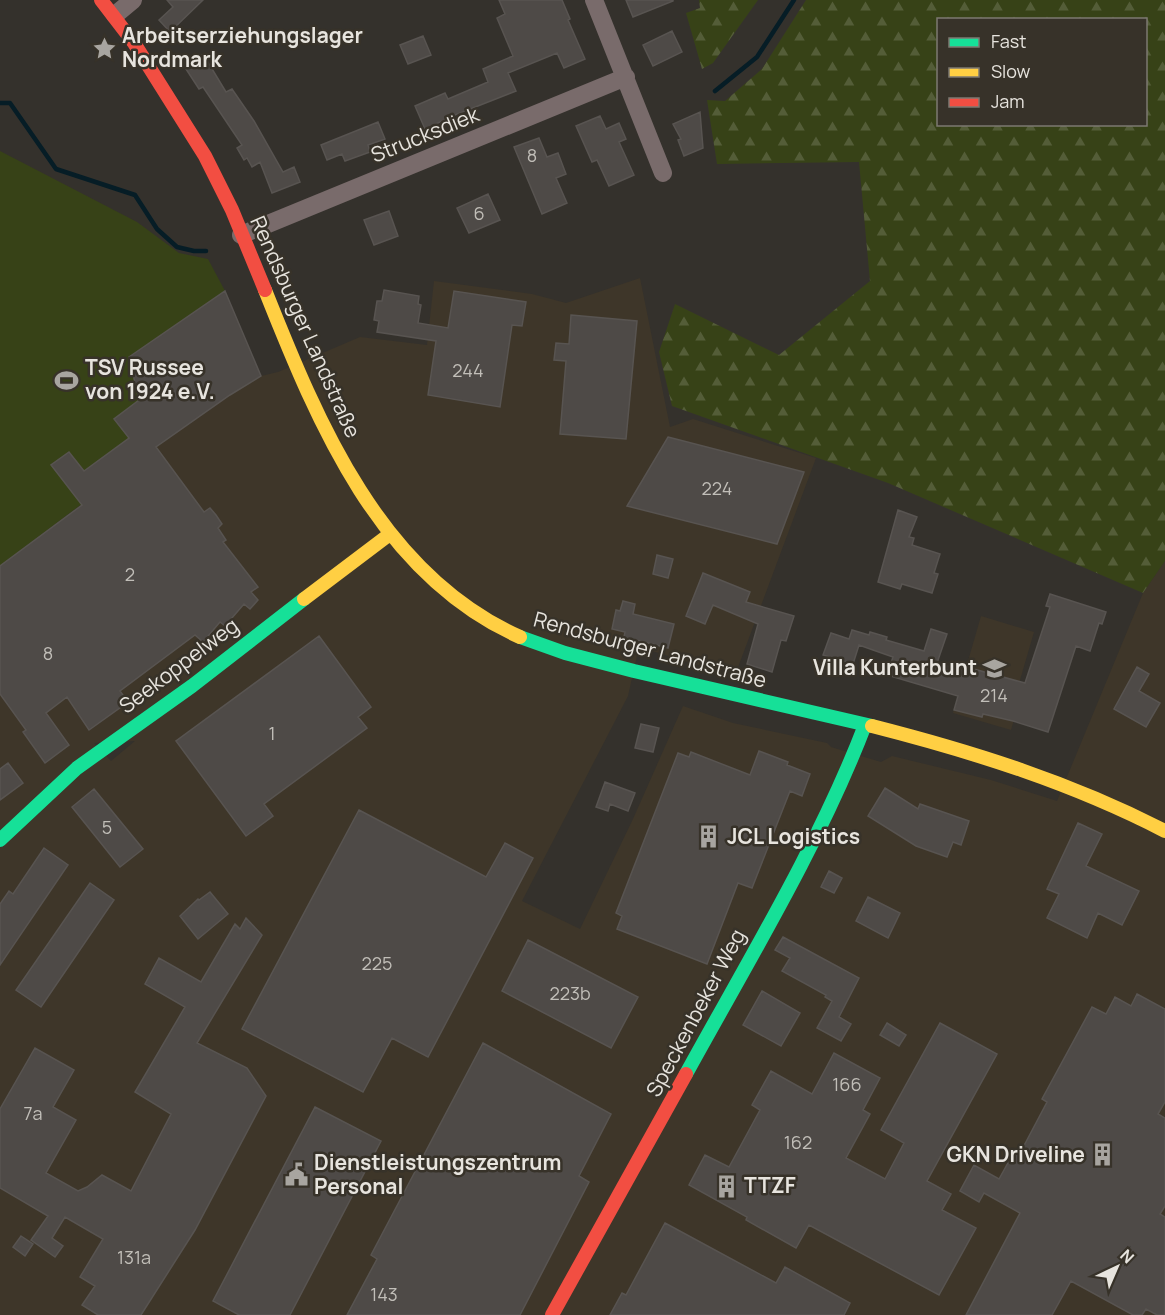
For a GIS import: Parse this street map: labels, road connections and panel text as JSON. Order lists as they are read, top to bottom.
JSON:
{
  "streets": {
    "street": [
      "Strucksdiek",
      "Rendsburger Landstraße",
      "Seekoppelweg",
      "Speckenbeker Weg"
    ]
  },
  "crossings": [
    ["Strucksdiek", "Rendsburger Landstraße"],
    ["Rendsburger Landstraße", "Seekoppelweg"],
    ["Rendsburger Landstraße", "Speckenbeker Weg"]
  ],
  "places": {
    "place": ["Arbeitserziehungslager Nordmark"],
    "sports": ["TSV Russee von 1924 e.V."],
    "school or university": ["Villa Kunterbunt"],
    "building": ["JCL Logistics", "GKN Driveline", "TTZF"],
    "public building": ["Dienstleistungszentrum Personal"]
  },
  "house_numbers": [
    "8",
    "6",
    "244",
    "224",
    "2",
    "8",
    "214",
    "1",
    "5",
    "225",
    "223b",
    "166",
    "7a",
    "162",
    "131a",
    "143"
  ],
  "legend": ["Fast", "Slow", "Jam"],
  "north": "top right"
}
